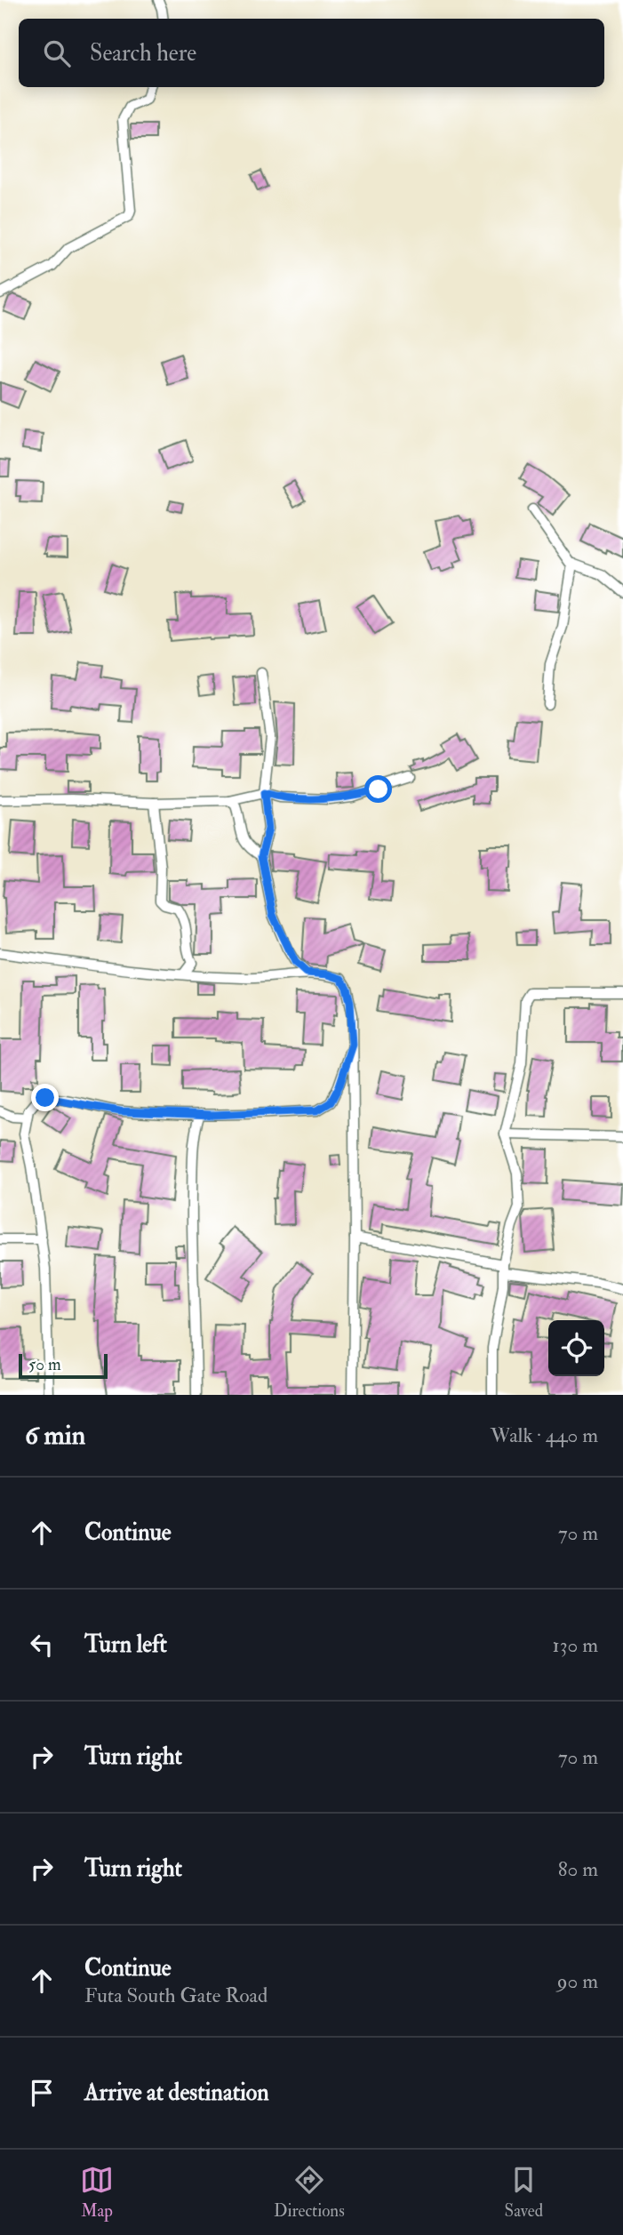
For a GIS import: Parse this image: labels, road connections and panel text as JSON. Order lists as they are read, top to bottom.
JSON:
{
  "scale_bar": "50 m",
  "page": {
    "search": "Search here",
    "scale": "50 m",
    "heading": ["6 min", "Walk · 440 m"],
    "list": [
      ["Continue", "70 m"],
      ["Turn left", "130 m"],
      ["Turn right", "70 m"],
      ["Turn right", "80 m"],
      ["Continue", "Futa South Gate Road", "90 m"],
      "Arrive at destination"
    ],
    "nav": ["Map", "Directions", "Saved"]
  }
}
